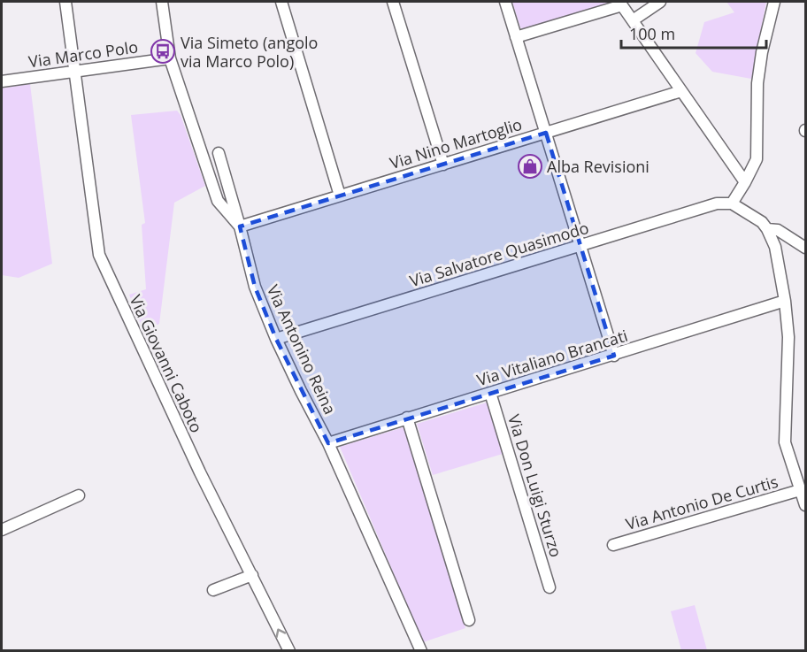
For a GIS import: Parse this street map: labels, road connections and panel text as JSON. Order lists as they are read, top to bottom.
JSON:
{
  "streets": {
    "street": [
      "Via Marco Polo",
      "Via Nino Martoglio",
      "Via Salvatore Quasimodo",
      "Via Antonino Reina",
      "Via Vitaliano Brancati",
      "Via Giovanni Caboto",
      "Via Don Luigi Sturzo",
      "Via Antonio De Curtis"
    ]
  },
  "crossings": [
    ["Via Marco Polo", "Via Antonino Reina"],
    ["Via Marco Polo", "Via Giovanni Caboto"],
    ["Via Nino Martoglio", "Via Antonino Reina"],
    ["Via Salvatore Quasimodo", "Via Antonino Reina"],
    ["Via Antonino Reina", "Via Vitaliano Brancati"],
    ["Via Vitaliano Brancati", "Via Don Luigi Sturzo"]
  ],
  "places": {
    "bus stop": ["Via Simeto (angolo via Marco Polo)"],
    "shop": ["Alba Revisioni"]
  },
  "scale_bar": "100 m"
}
